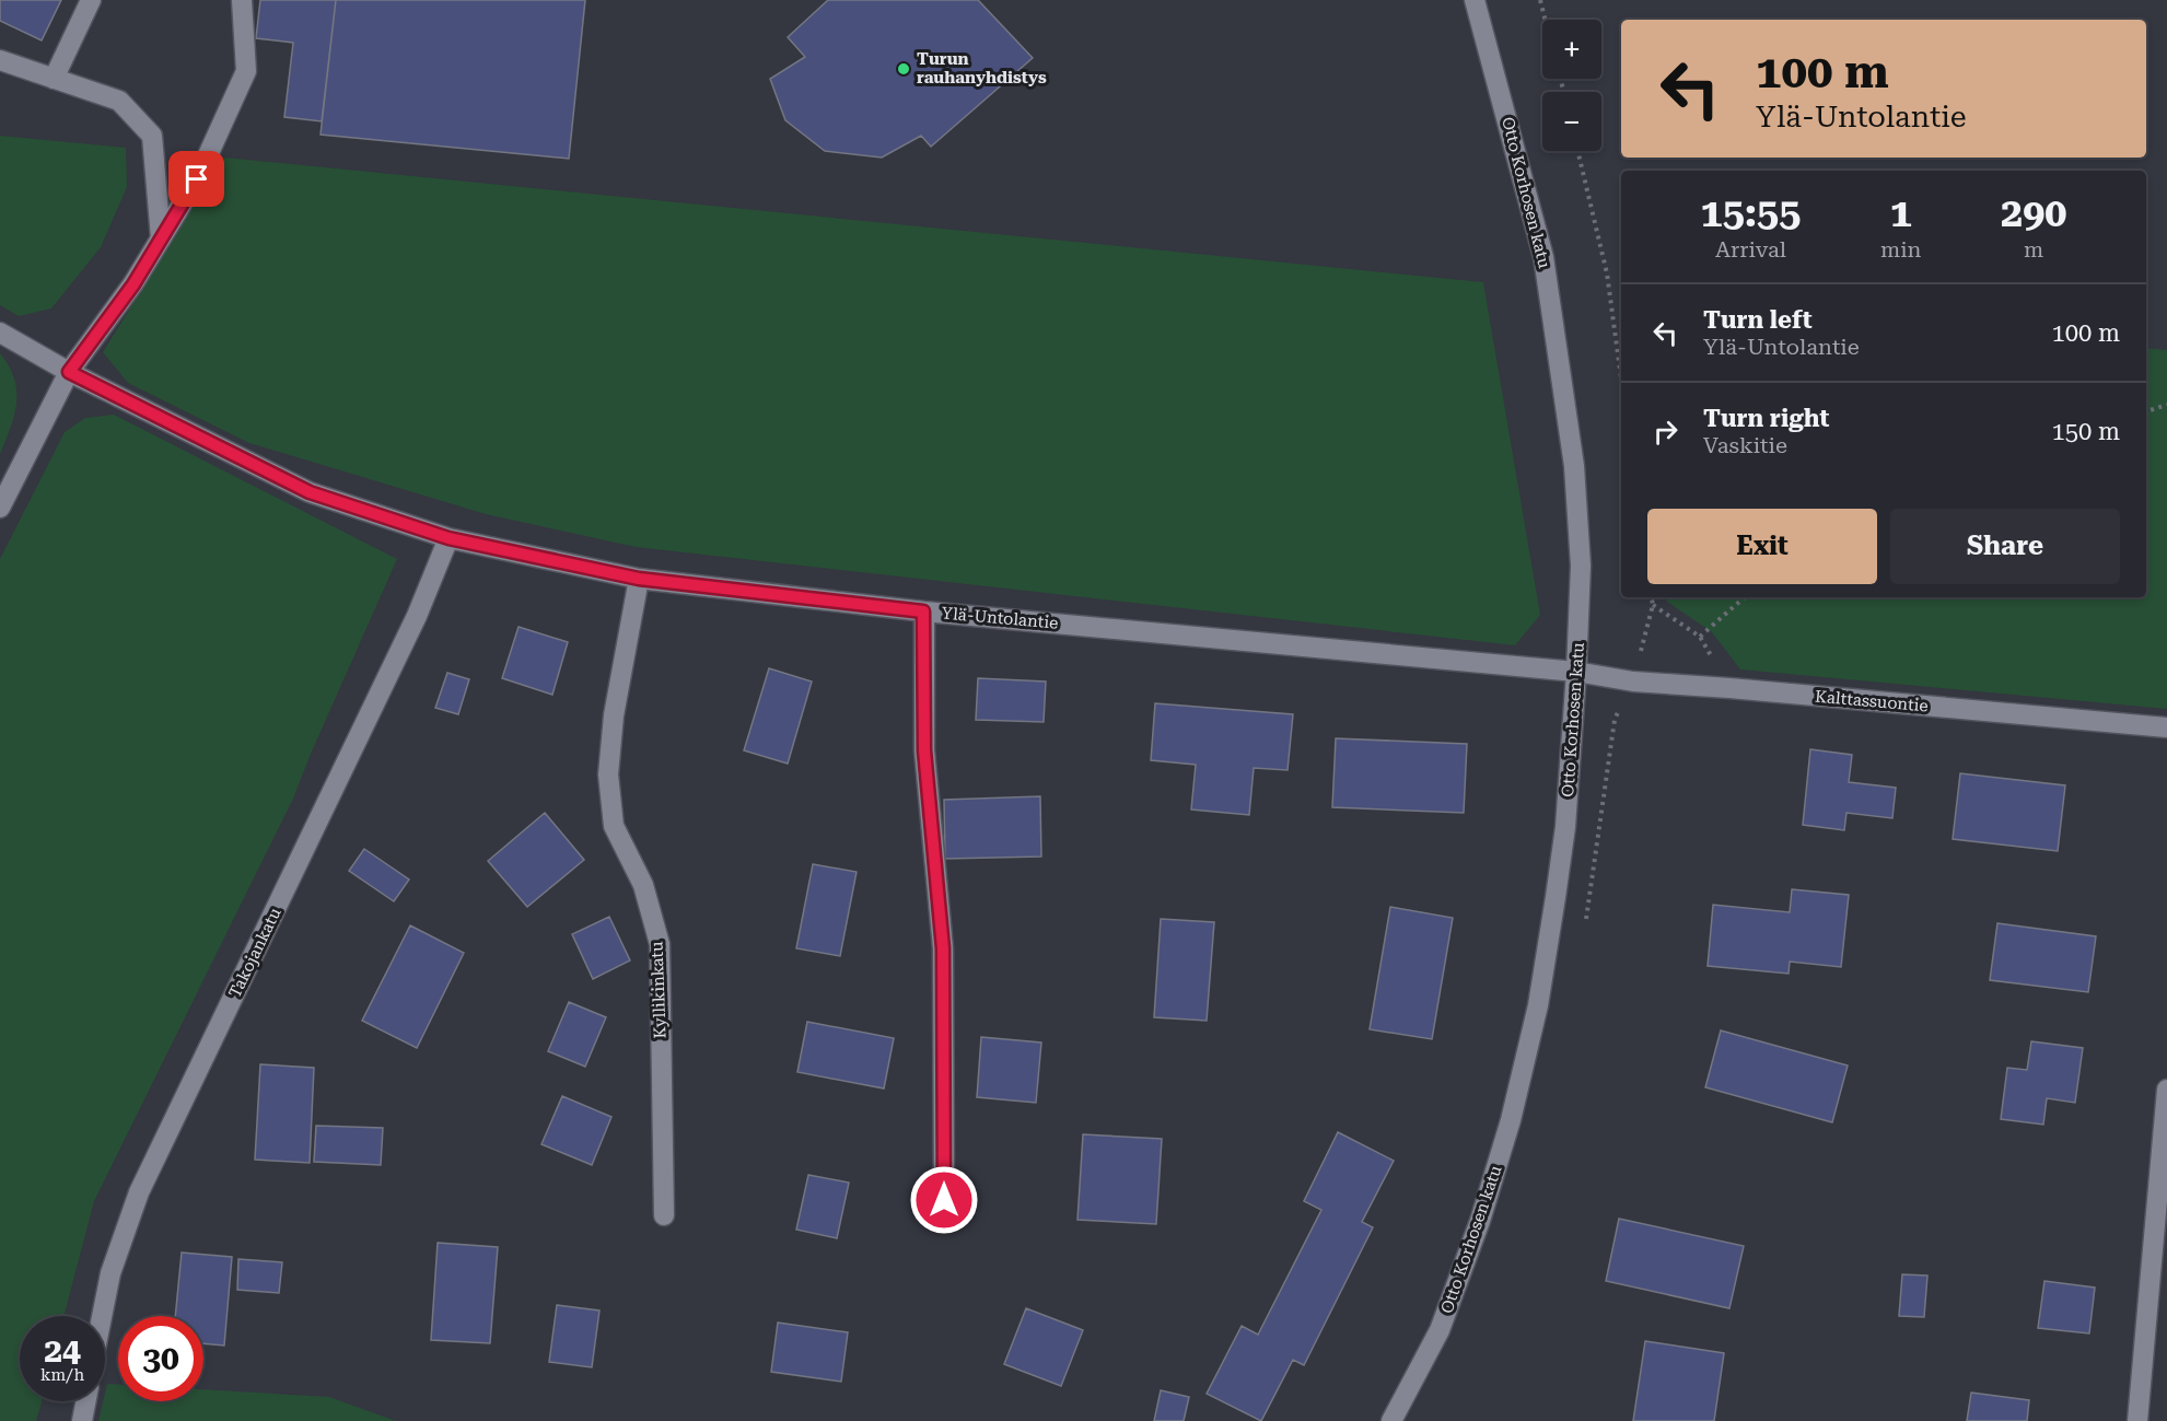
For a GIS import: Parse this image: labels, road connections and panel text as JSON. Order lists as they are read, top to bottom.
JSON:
{
  "streets": {
    "street": [
      "Otto Korhosen katu",
      "Ylä-Untolantie",
      "Kalttassuontie",
      "Takojankatu",
      "Kyllikinkatu"
    ]
  },
  "crossings": [
    ["Otto Korhosen katu", "Ylä-Untolantie"],
    ["Otto Korhosen katu", "Kalttassuontie"],
    ["Ylä-Untolantie", "Kalttassuontie"],
    ["Ylä-Untolantie", "Takojankatu"],
    ["Ylä-Untolantie", "Kyllikinkatu"]
  ],
  "places": ["Turun rauhanyhdistys"],
  "page": {
    "map_buttons": ["+", "−"],
    "turn": ["100 m", "Ylä-Untolantie"],
    "eta": [
      "15:55",
      "Arrival",
      "1",
      "min",
      "290",
      "m"
    ],
    "list": [
      {
        "name": "Turn left",
        "note": "Ylä-Untolantie",
        "value": "100 m"
      },
      {
        "name": "Turn right",
        "note": "Vaskitie",
        "value": "150 m"
      }
    ],
    "buttons": ["Exit", "Share"],
    "speed": "24 km/h",
    "limit": "30"
  }
}
